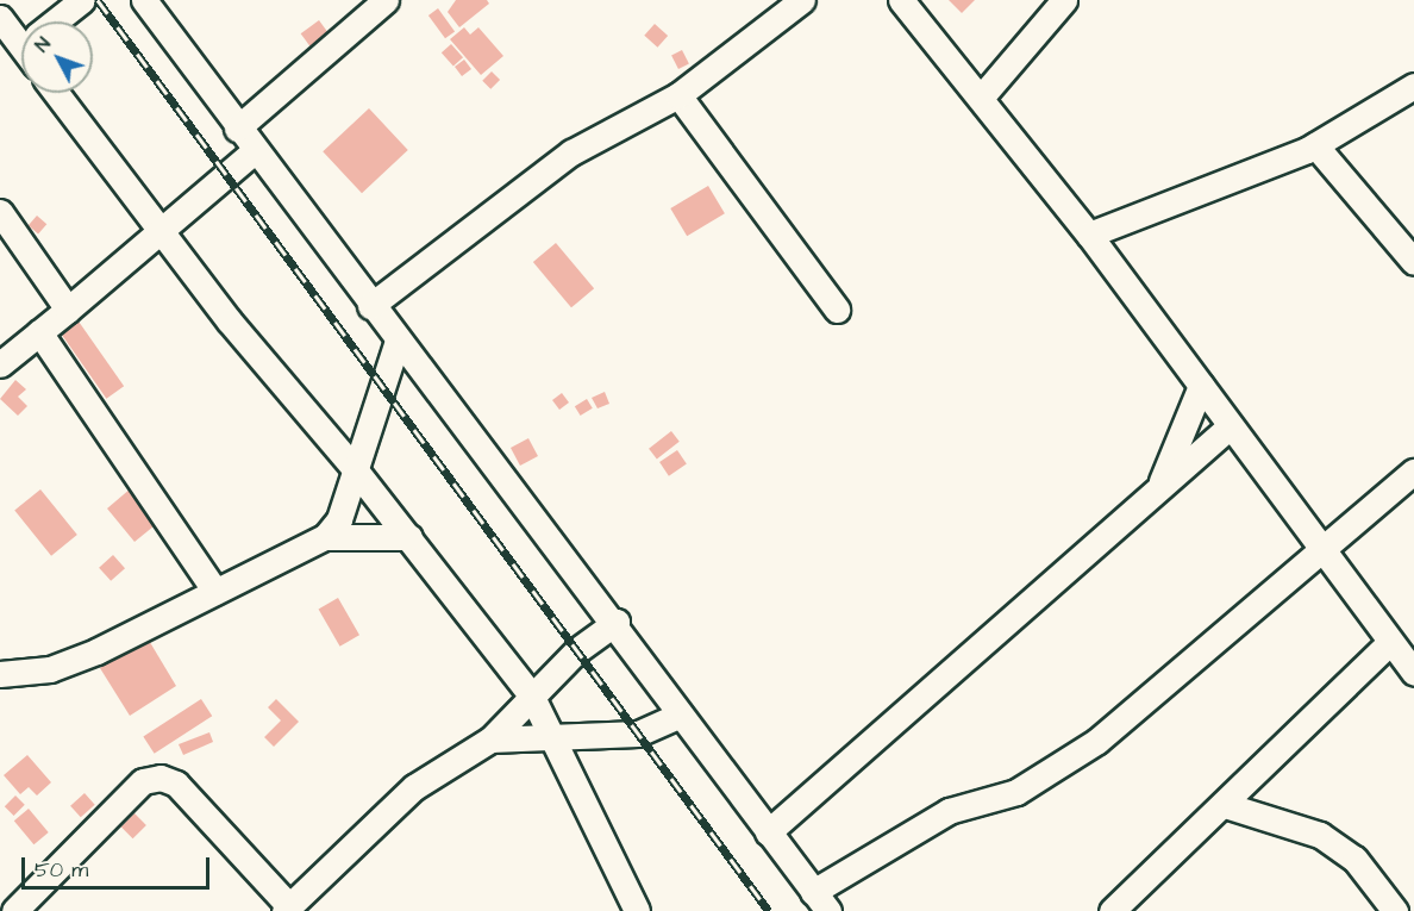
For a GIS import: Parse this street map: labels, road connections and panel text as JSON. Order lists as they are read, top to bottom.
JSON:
{
  "scale_bar": "50 m",
  "north": "top left"
}
